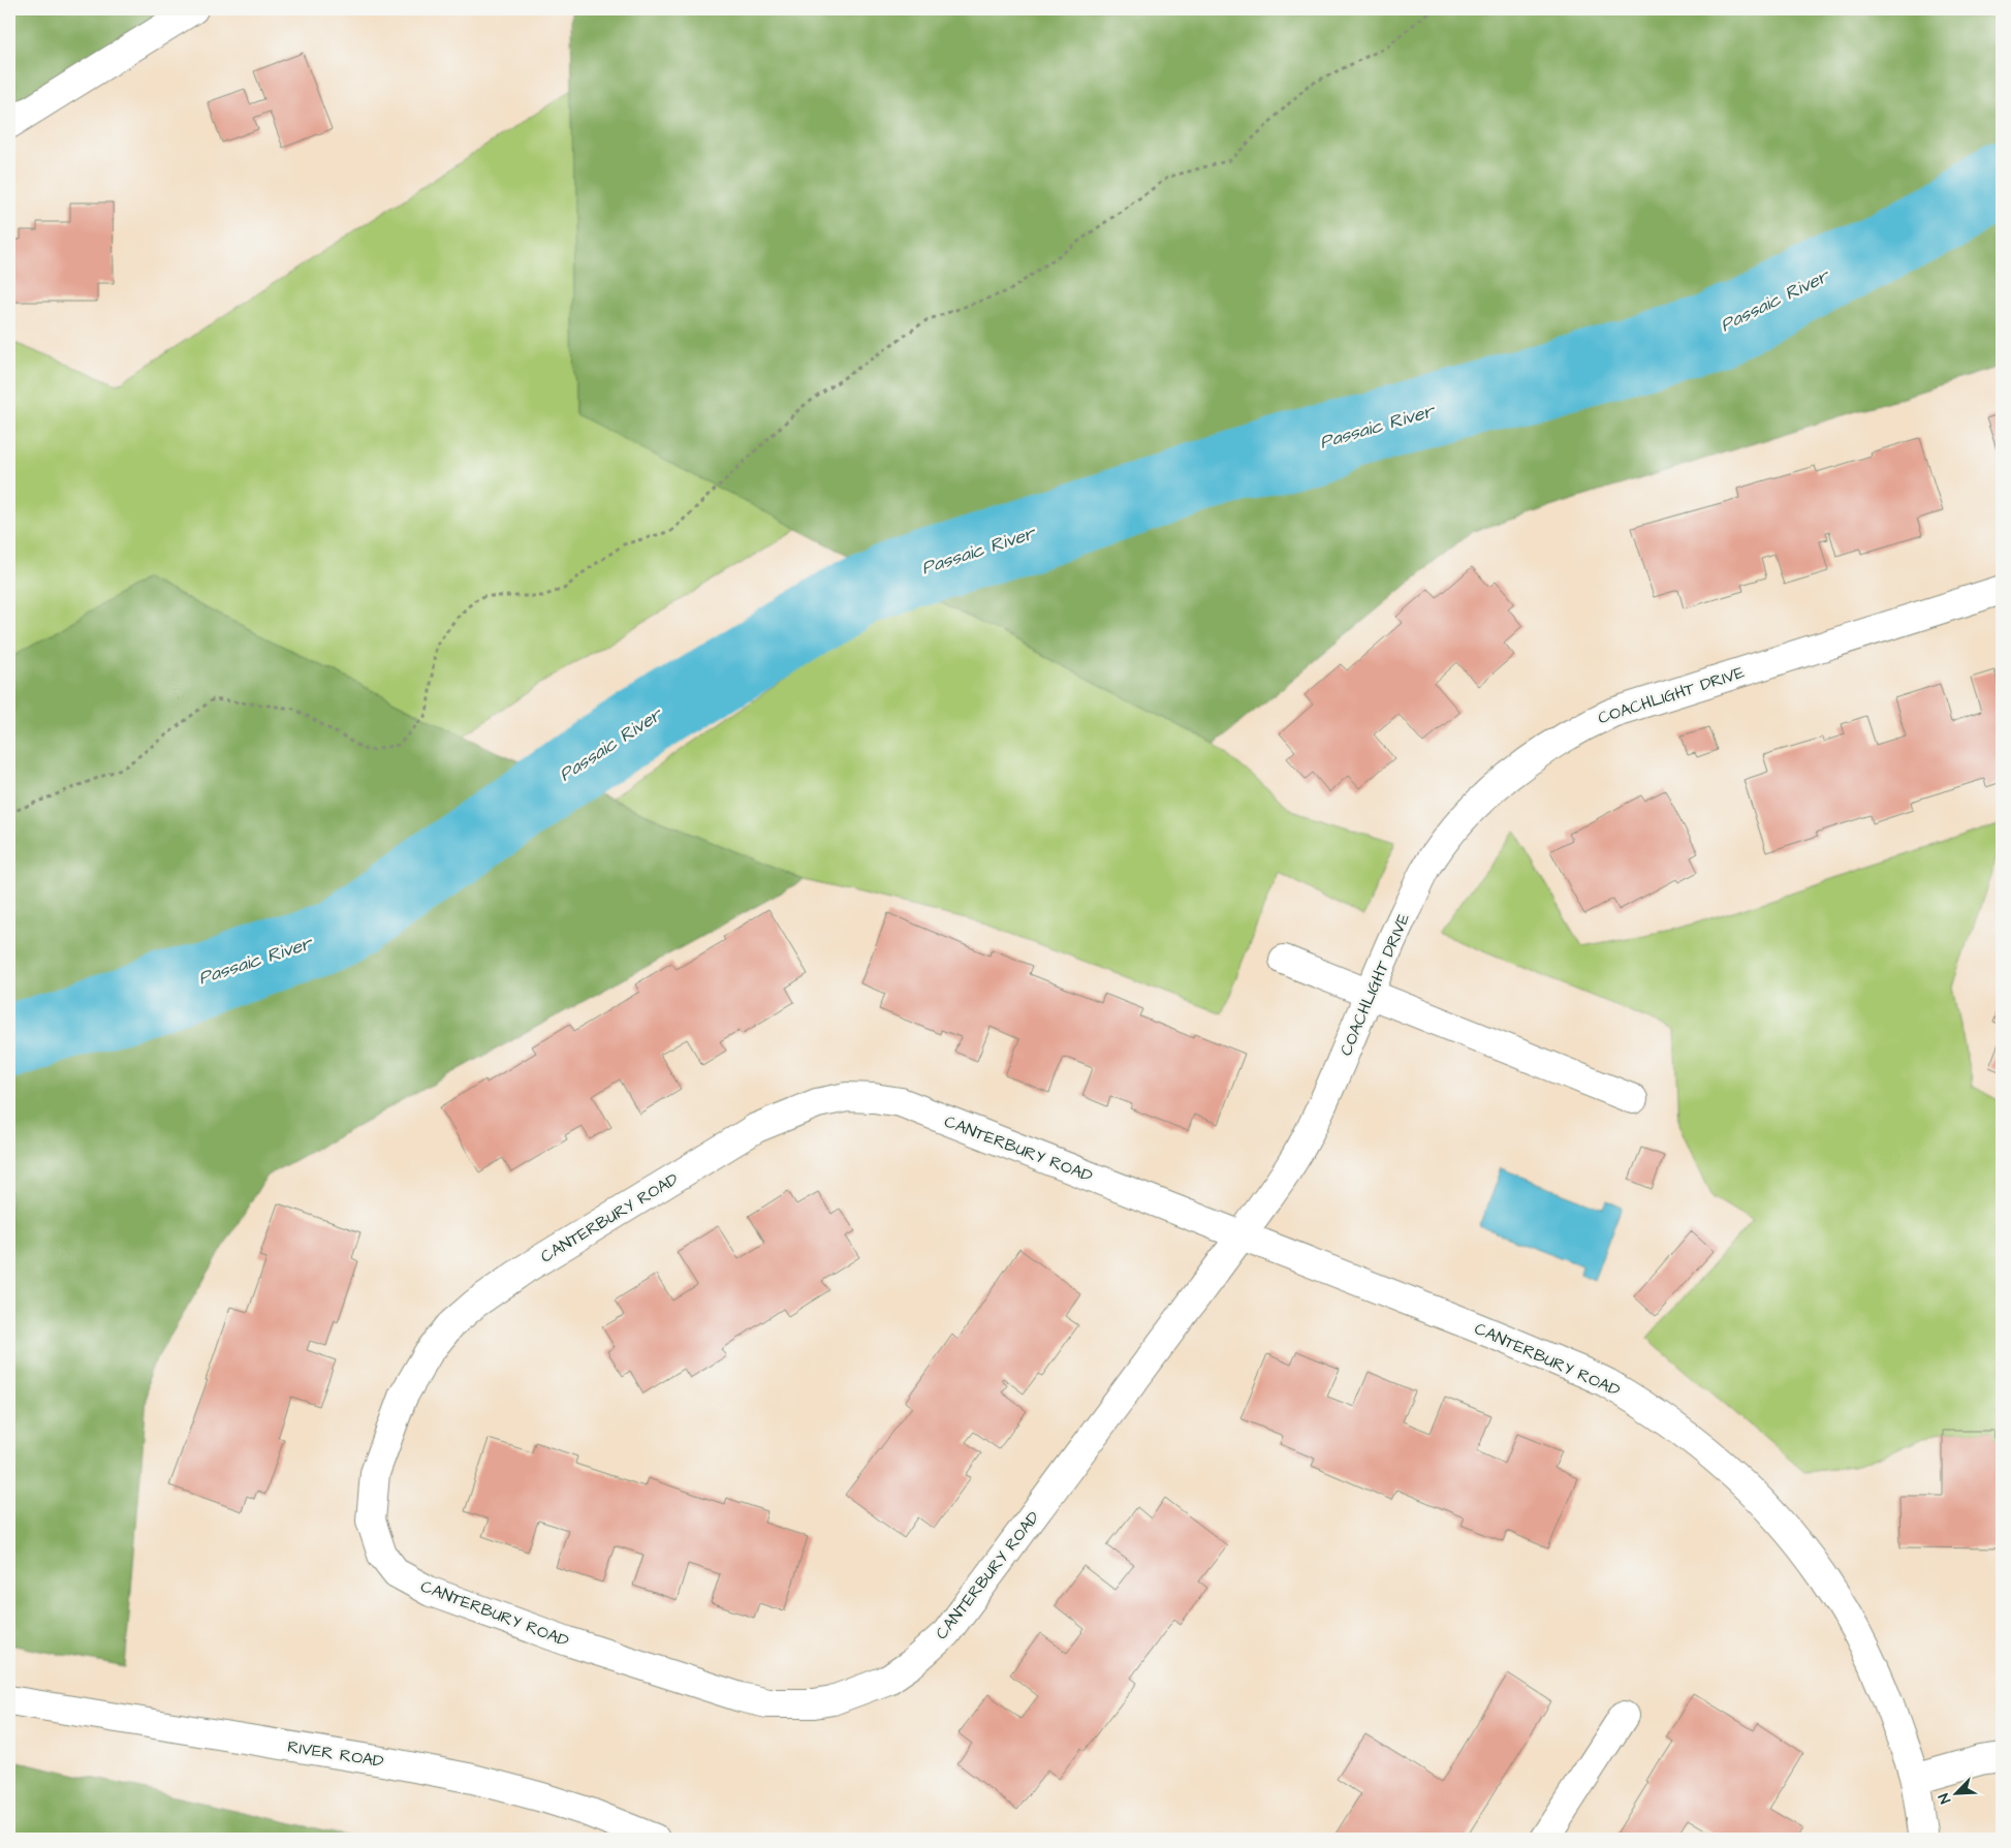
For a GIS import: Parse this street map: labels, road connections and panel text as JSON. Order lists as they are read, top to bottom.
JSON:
{
  "streets": {
    "street": ["COACHLIGHT DRIVE", "CANTERBURY ROAD", "RIVER ROAD"]
  },
  "crossings": [
    ["COACHLIGHT DRIVE", "CANTERBURY ROAD"]
  ],
  "water": ["Passaic River"],
  "north": "bottom left"
}
